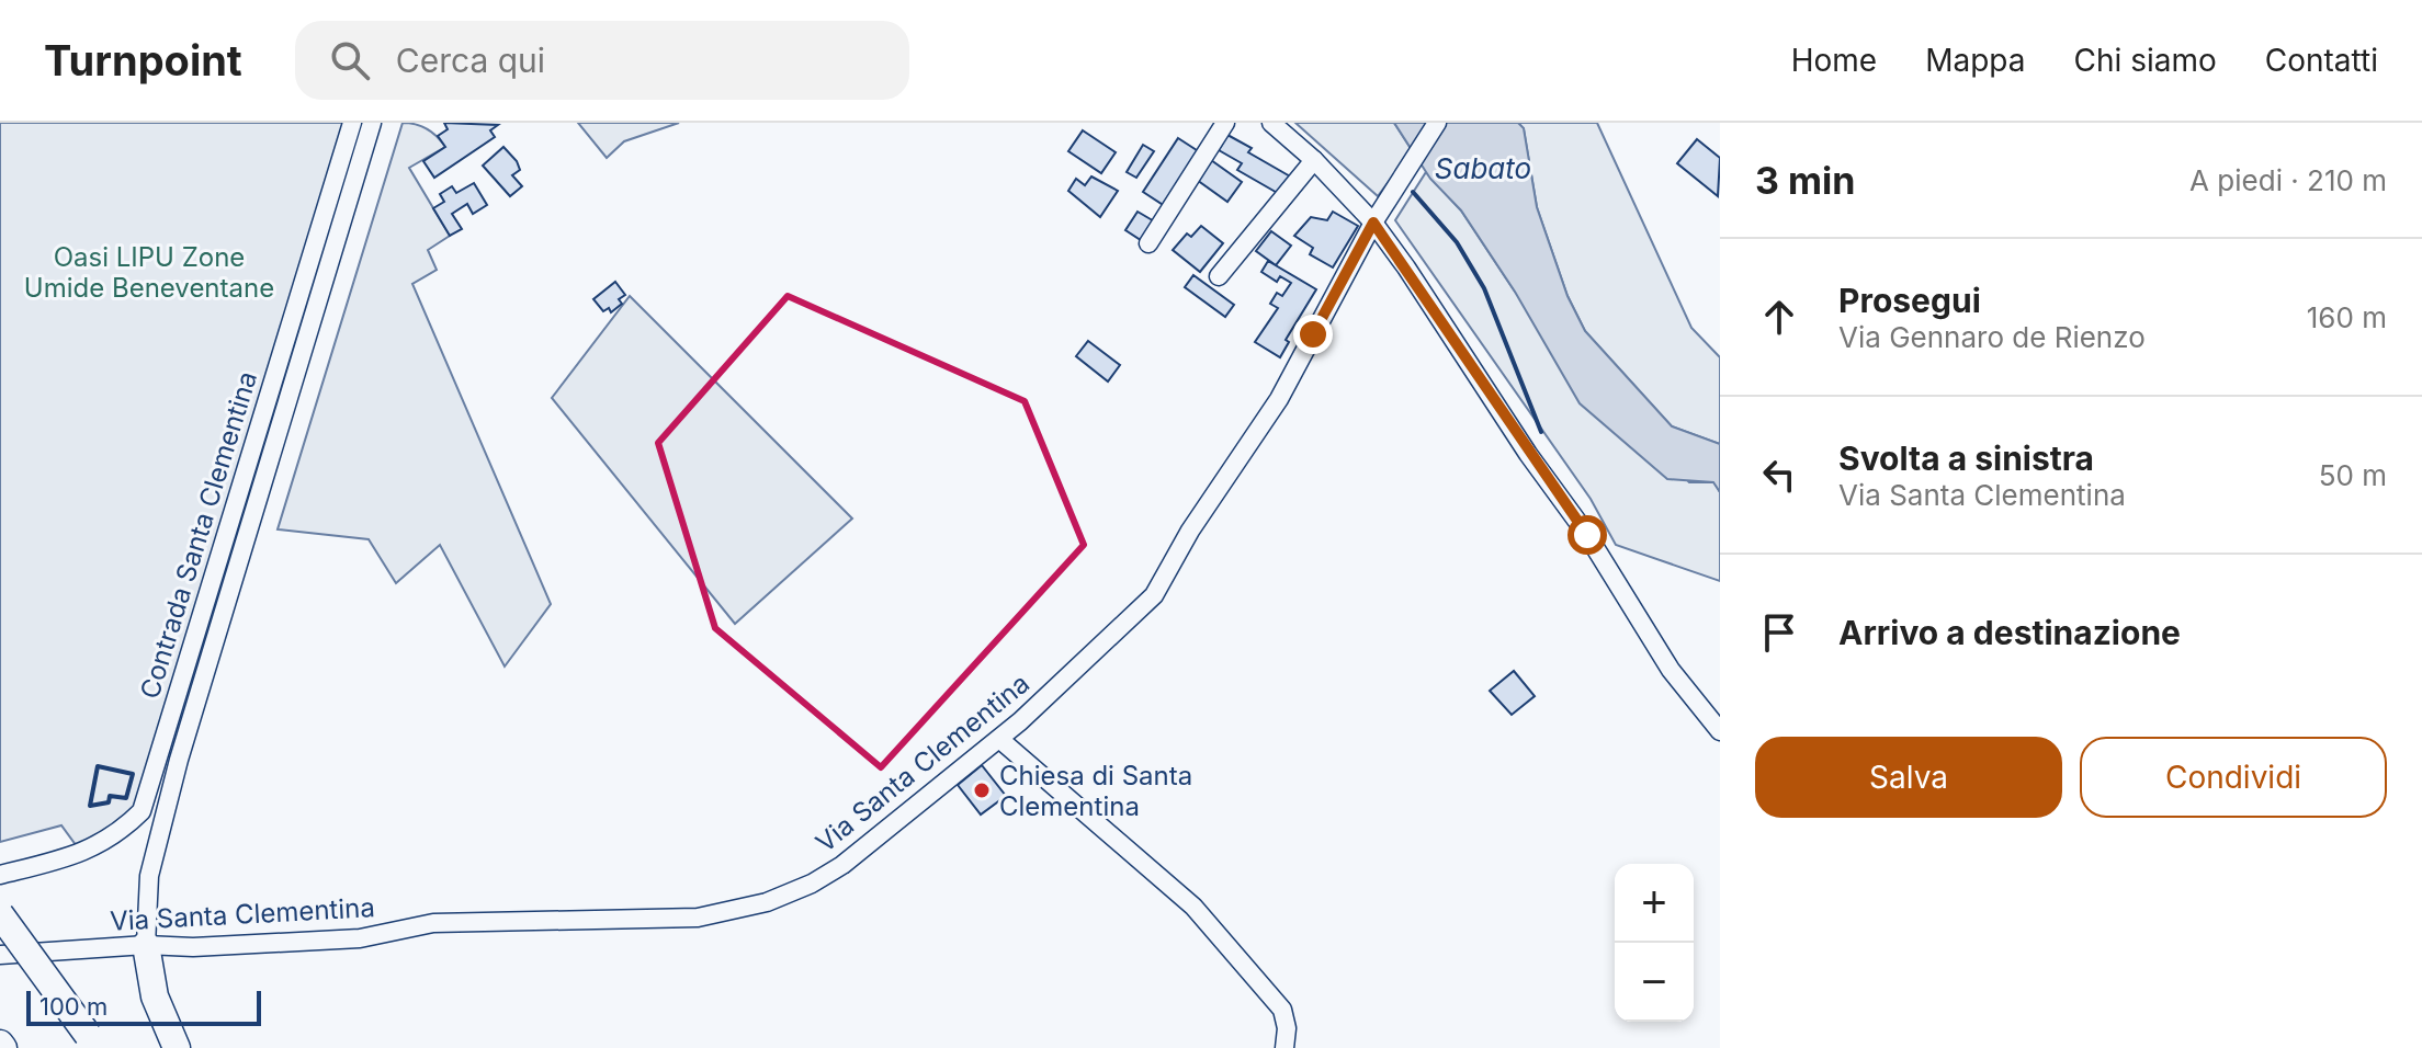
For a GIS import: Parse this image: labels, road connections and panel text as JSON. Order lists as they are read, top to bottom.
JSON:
{
  "streets": {
    "street": ["Contrada Santa Clementina", "Via Santa Clementina"]
  },
  "crossings": [
    ["Contrada Santa Clementina", "Via Santa Clementina"]
  ],
  "water": ["Sabato"],
  "parks": ["Oasi LIPU Zone Umide Beneventane"],
  "places": ["Chiesa di Santa Clementina"],
  "scale_bar": "100 m",
  "page": {
    "header": "Turnpoint",
    "search": "Cerca qui",
    "nav": [
      "Home",
      "Mappa",
      "Chi siamo",
      "Contatti"
    ],
    "heading": ["3 min", "A piedi · 210 m"],
    "list": [
      ["Prosegui", "Via Gennaro de Rienzo", "160 m"],
      ["Svolta a sinistra", "Via Santa Clementina", "50 m"],
      "Arrivo a destinazione"
    ],
    "buttons": ["Salva", "Condividi"],
    "map_buttons": ["+", "−"],
    "scale": "100 m"
  }
}
